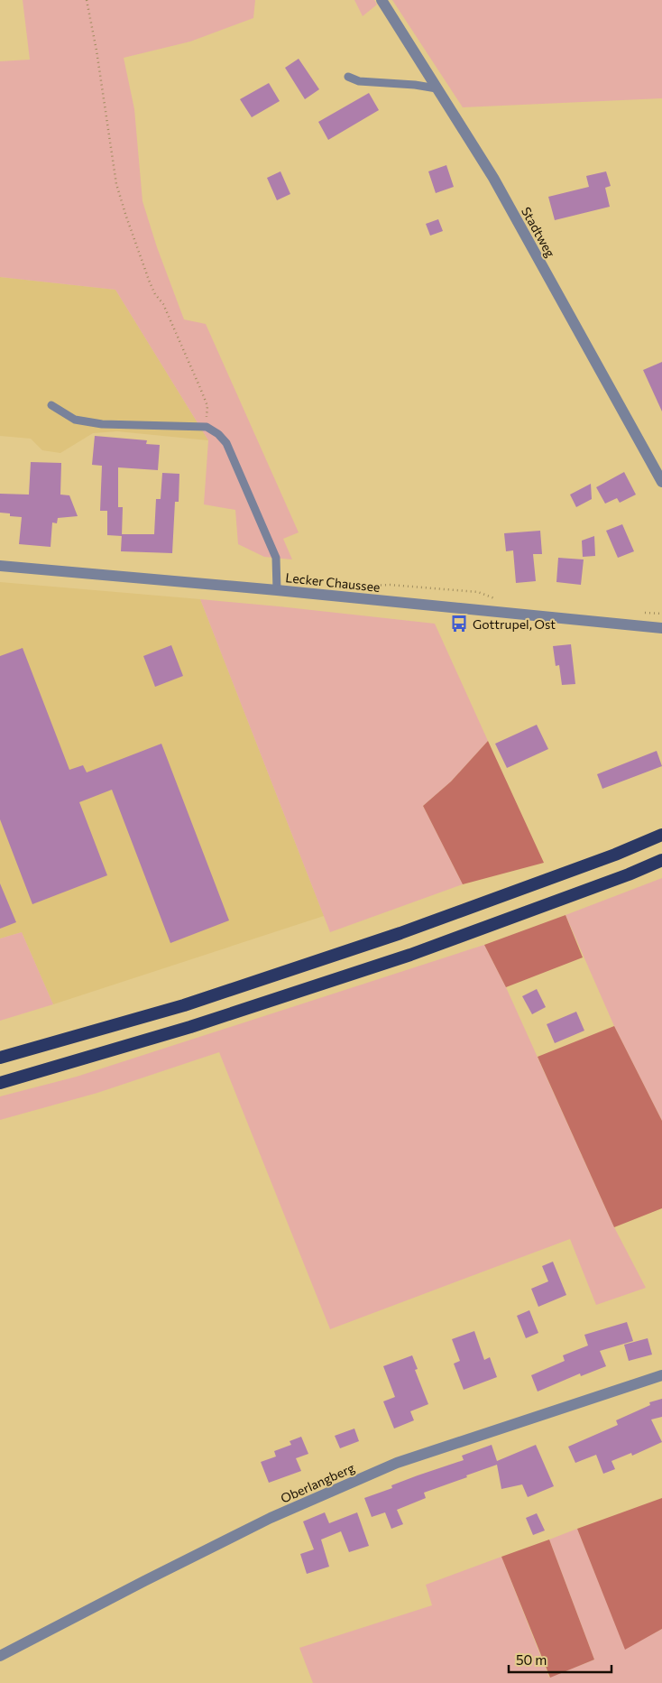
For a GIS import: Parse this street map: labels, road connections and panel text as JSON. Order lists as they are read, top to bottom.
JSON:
{
  "streets": {
    "street": ["Stadtweg", "Lecker Chaussee", "Oberlangberg"]
  },
  "places": {
    "bus stop": ["Gottrupel, Ost"]
  },
  "scale_bar": "50 m"
}
